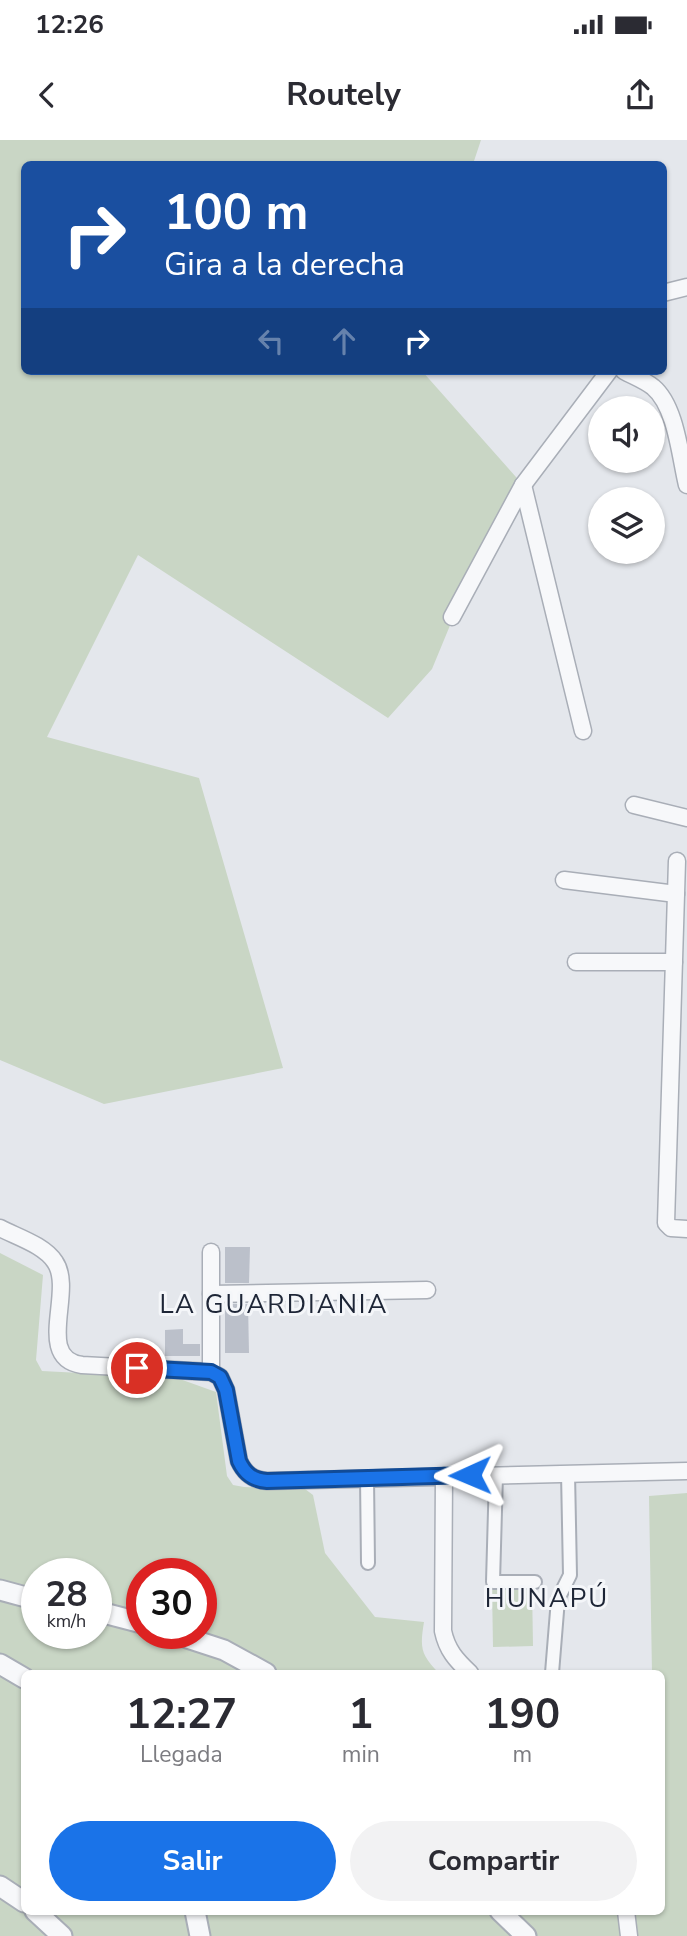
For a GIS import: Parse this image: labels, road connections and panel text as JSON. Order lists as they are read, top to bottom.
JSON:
{
  "districts": ["LA GUARDIANIA", "HUNAPÚ"],
  "page": {
    "status": "12:26",
    "header": "Routely",
    "turn": ["100 m", "Gira a la derecha"],
    "speed": "28 km/h",
    "limit": "30",
    "eta": [
      "12:27",
      "Llegada",
      "1",
      "min",
      "190",
      "m"
    ],
    "buttons": ["Salir", "Compartir"]
  }
}
